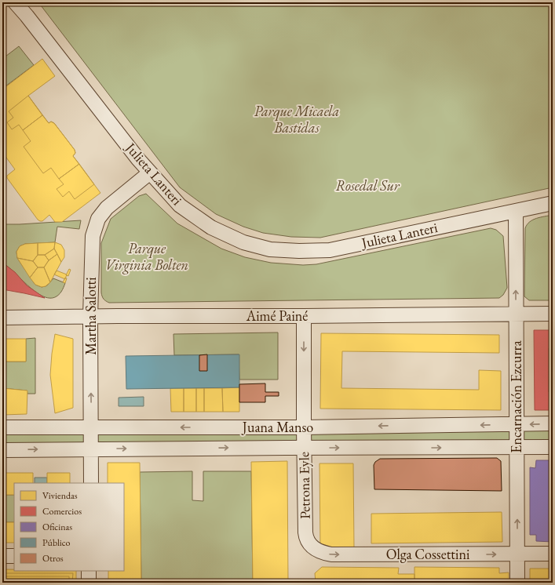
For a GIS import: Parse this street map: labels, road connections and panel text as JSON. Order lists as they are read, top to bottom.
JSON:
{
  "streets": {
    "street": [
      "Julieta Lanteri",
      "Martha Salotti",
      "Aimé Painé",
      "Encarnación Ezcurra",
      "Juana Manso",
      "Petrona Eyle",
      "Olga Cossettini"
    ]
  },
  "crossings": [
    ["Julieta Lanteri", "Martha Salotti"],
    ["Julieta Lanteri", "Encarnación Ezcurra"],
    ["Martha Salotti", "Aimé Painé"],
    ["Martha Salotti", "Juana Manso"],
    ["Aimé Painé", "Encarnación Ezcurra"],
    ["Aimé Painé", "Petrona Eyle"],
    ["Encarnación Ezcurra", "Juana Manso"],
    ["Encarnación Ezcurra", "Olga Cossettini"],
    ["Juana Manso", "Petrona Eyle"],
    ["Petrona Eyle", "Olga Cossettini"]
  ],
  "one_way": ["Encarnación Ezcurra", "Petrona Eyle", "Olga Cossettini"],
  "parks": ["Parque Micaela Bastidas", "Rosedal Sur", "Parque Virginia Bolten"],
  "legend": [
    "Viviendas",
    "Comercios",
    "Oficinas",
    "Público",
    "Otros"
  ]
}
